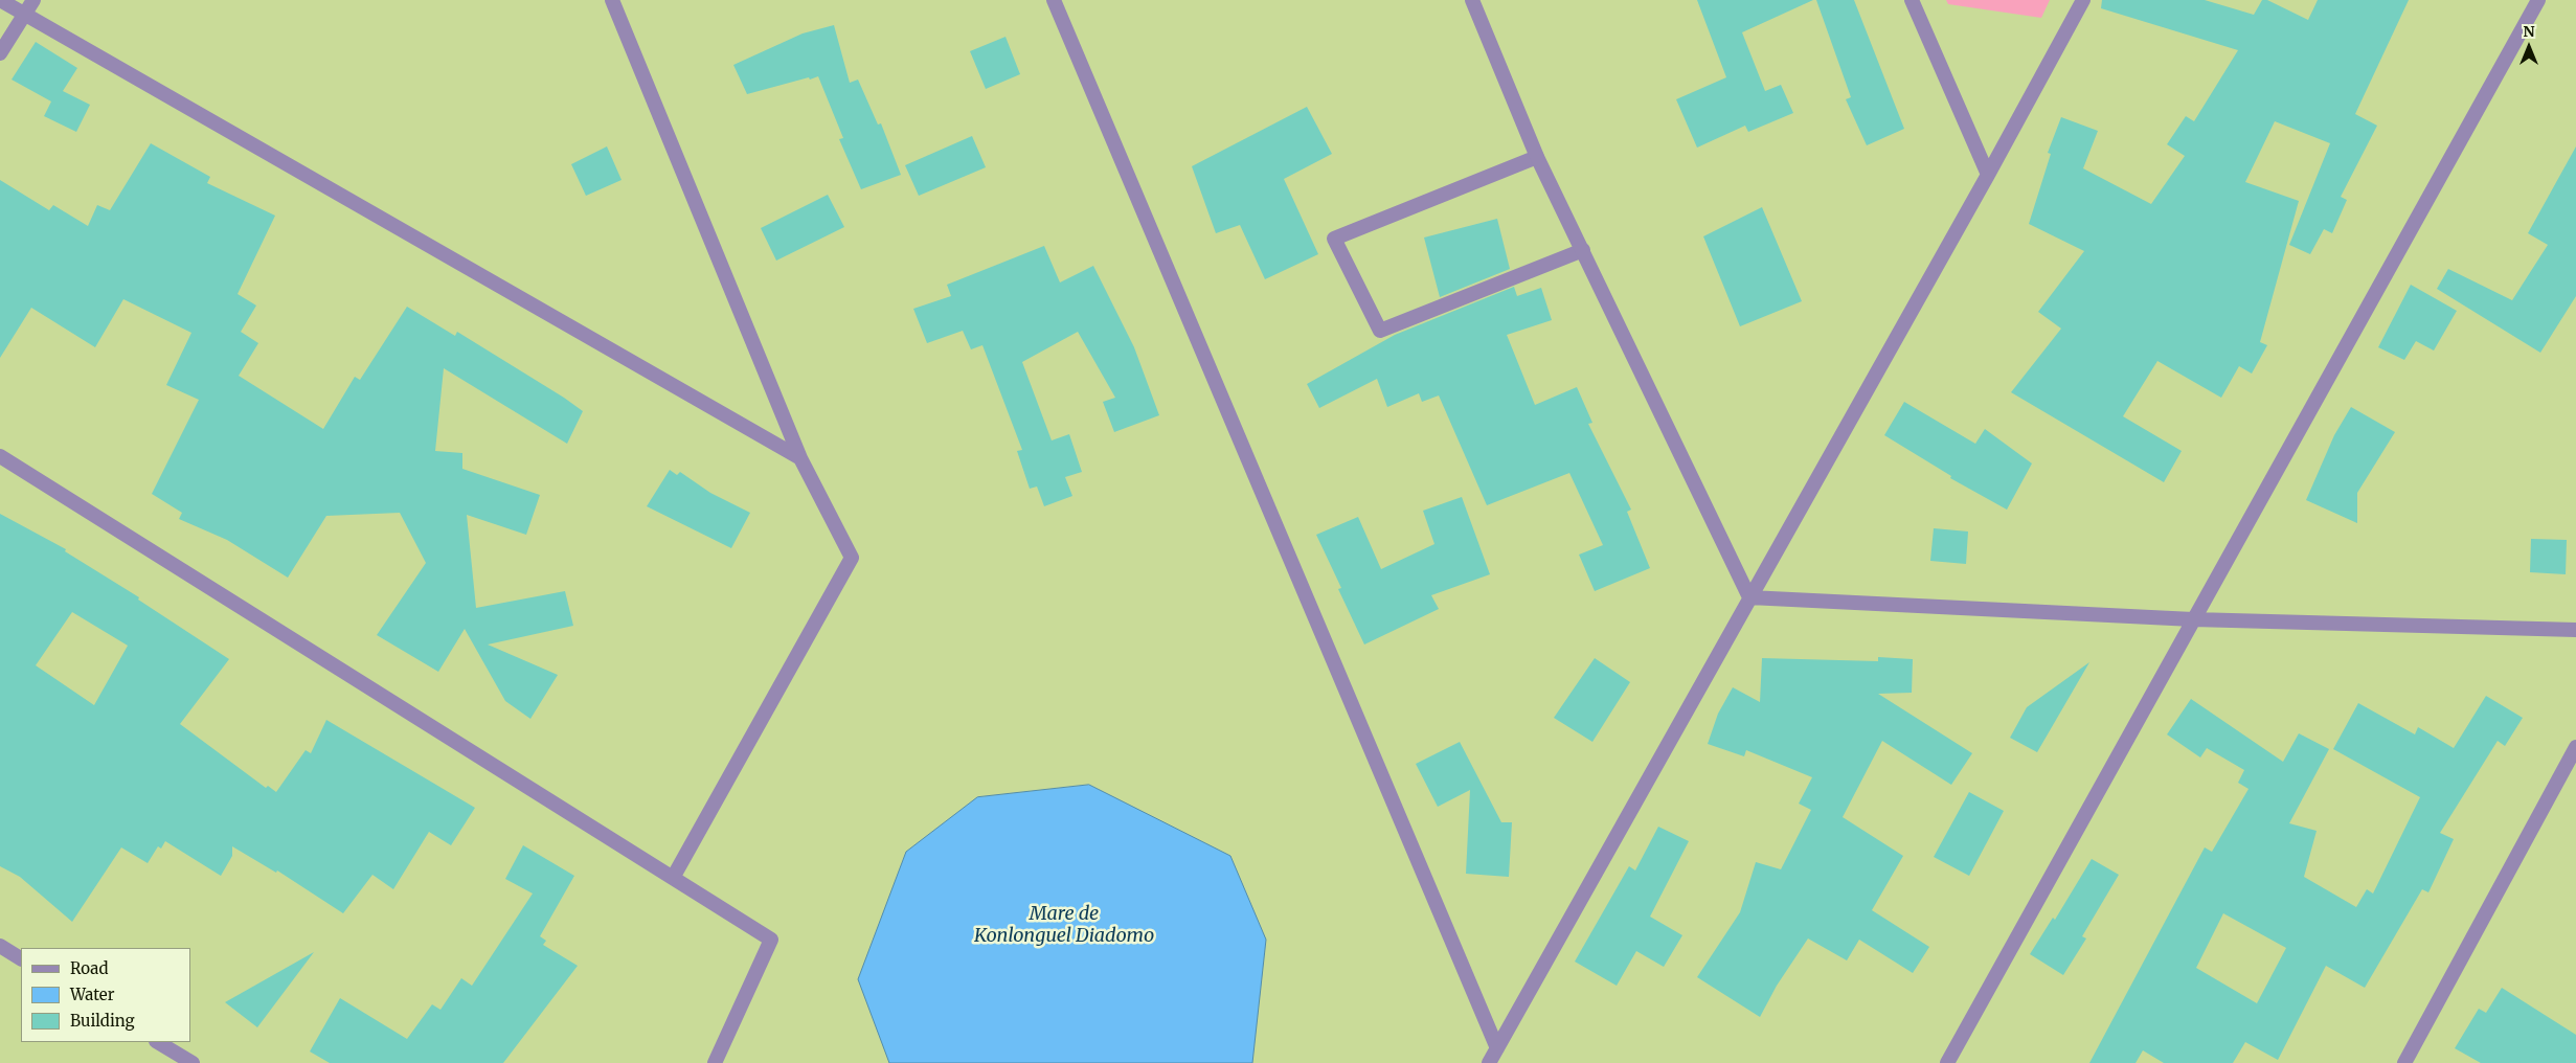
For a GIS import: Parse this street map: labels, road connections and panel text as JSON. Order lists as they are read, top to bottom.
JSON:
{
  "water": ["Mare de Konlonguel Diadomo"],
  "legend": ["Road", "Water", "Building"],
  "north": "top"
}
